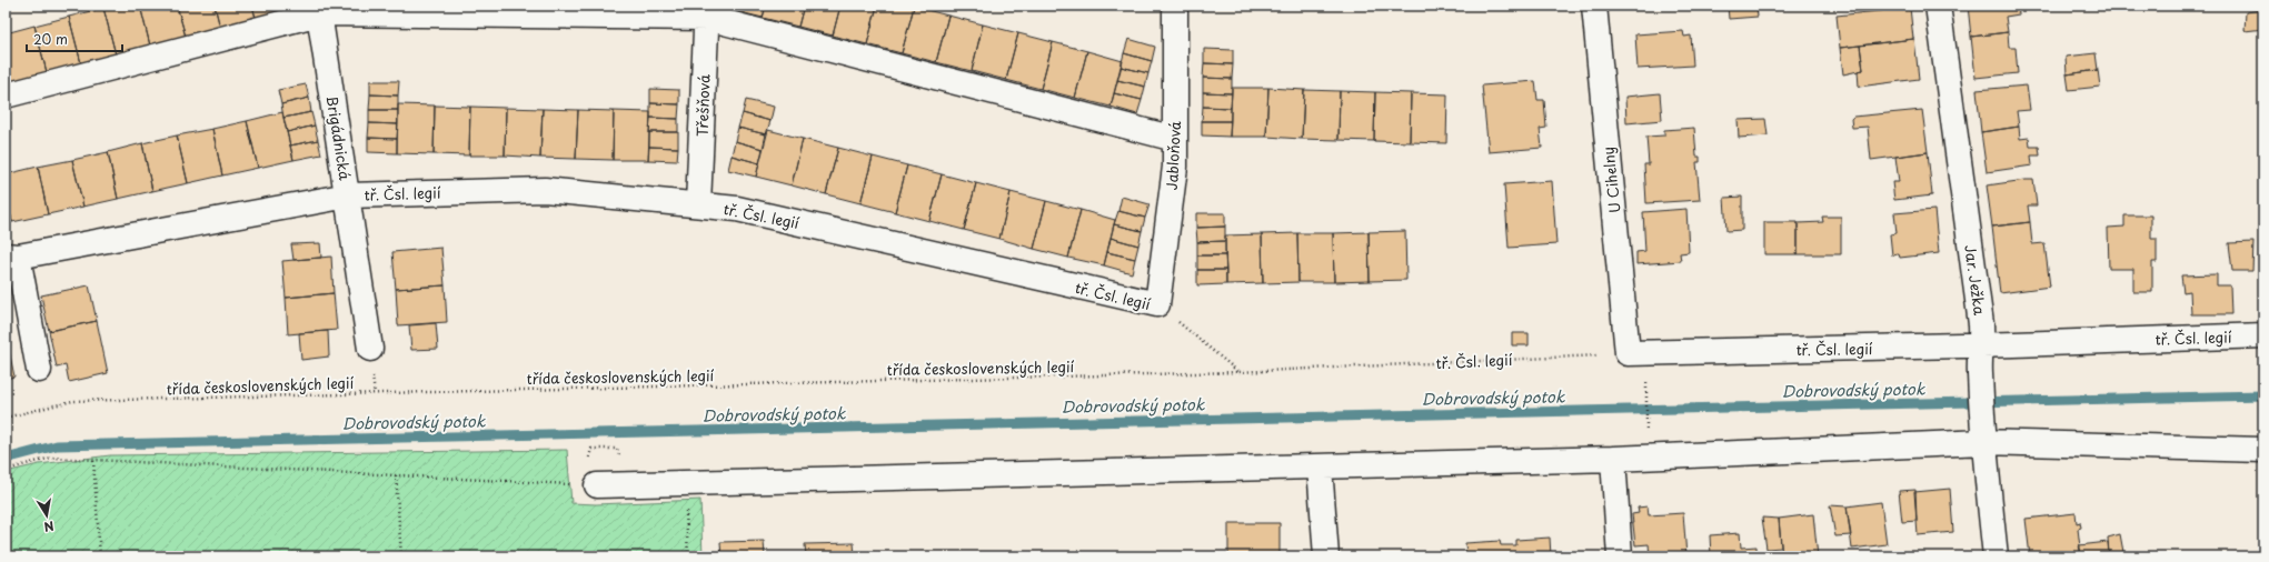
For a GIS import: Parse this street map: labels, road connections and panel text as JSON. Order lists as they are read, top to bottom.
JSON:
{
  "streets": {
    "street": [
      "Třešňová",
      "Brigádnická",
      "Jabloňová",
      "U Cihelny",
      "tř. Čsl. legií",
      "Jar. Ježka"
    ],
    "path": ["třída československých legií"]
  },
  "crossings": [
    ["Třešňová", "tř. Čsl. legií"],
    ["Brigádnická", "tř. Čsl. legií"],
    ["Jabloňová", "tř. Čsl. legií"],
    ["U Cihelny", "tř. Čsl. legií"],
    ["tř. Čsl. legií", "Jar. Ježka"],
    ["tř. Čsl. legií", "třída československých legií"]
  ],
  "water": ["Dobrovodský potok"],
  "scale_bar": "20 m",
  "north": "bottom"
}
